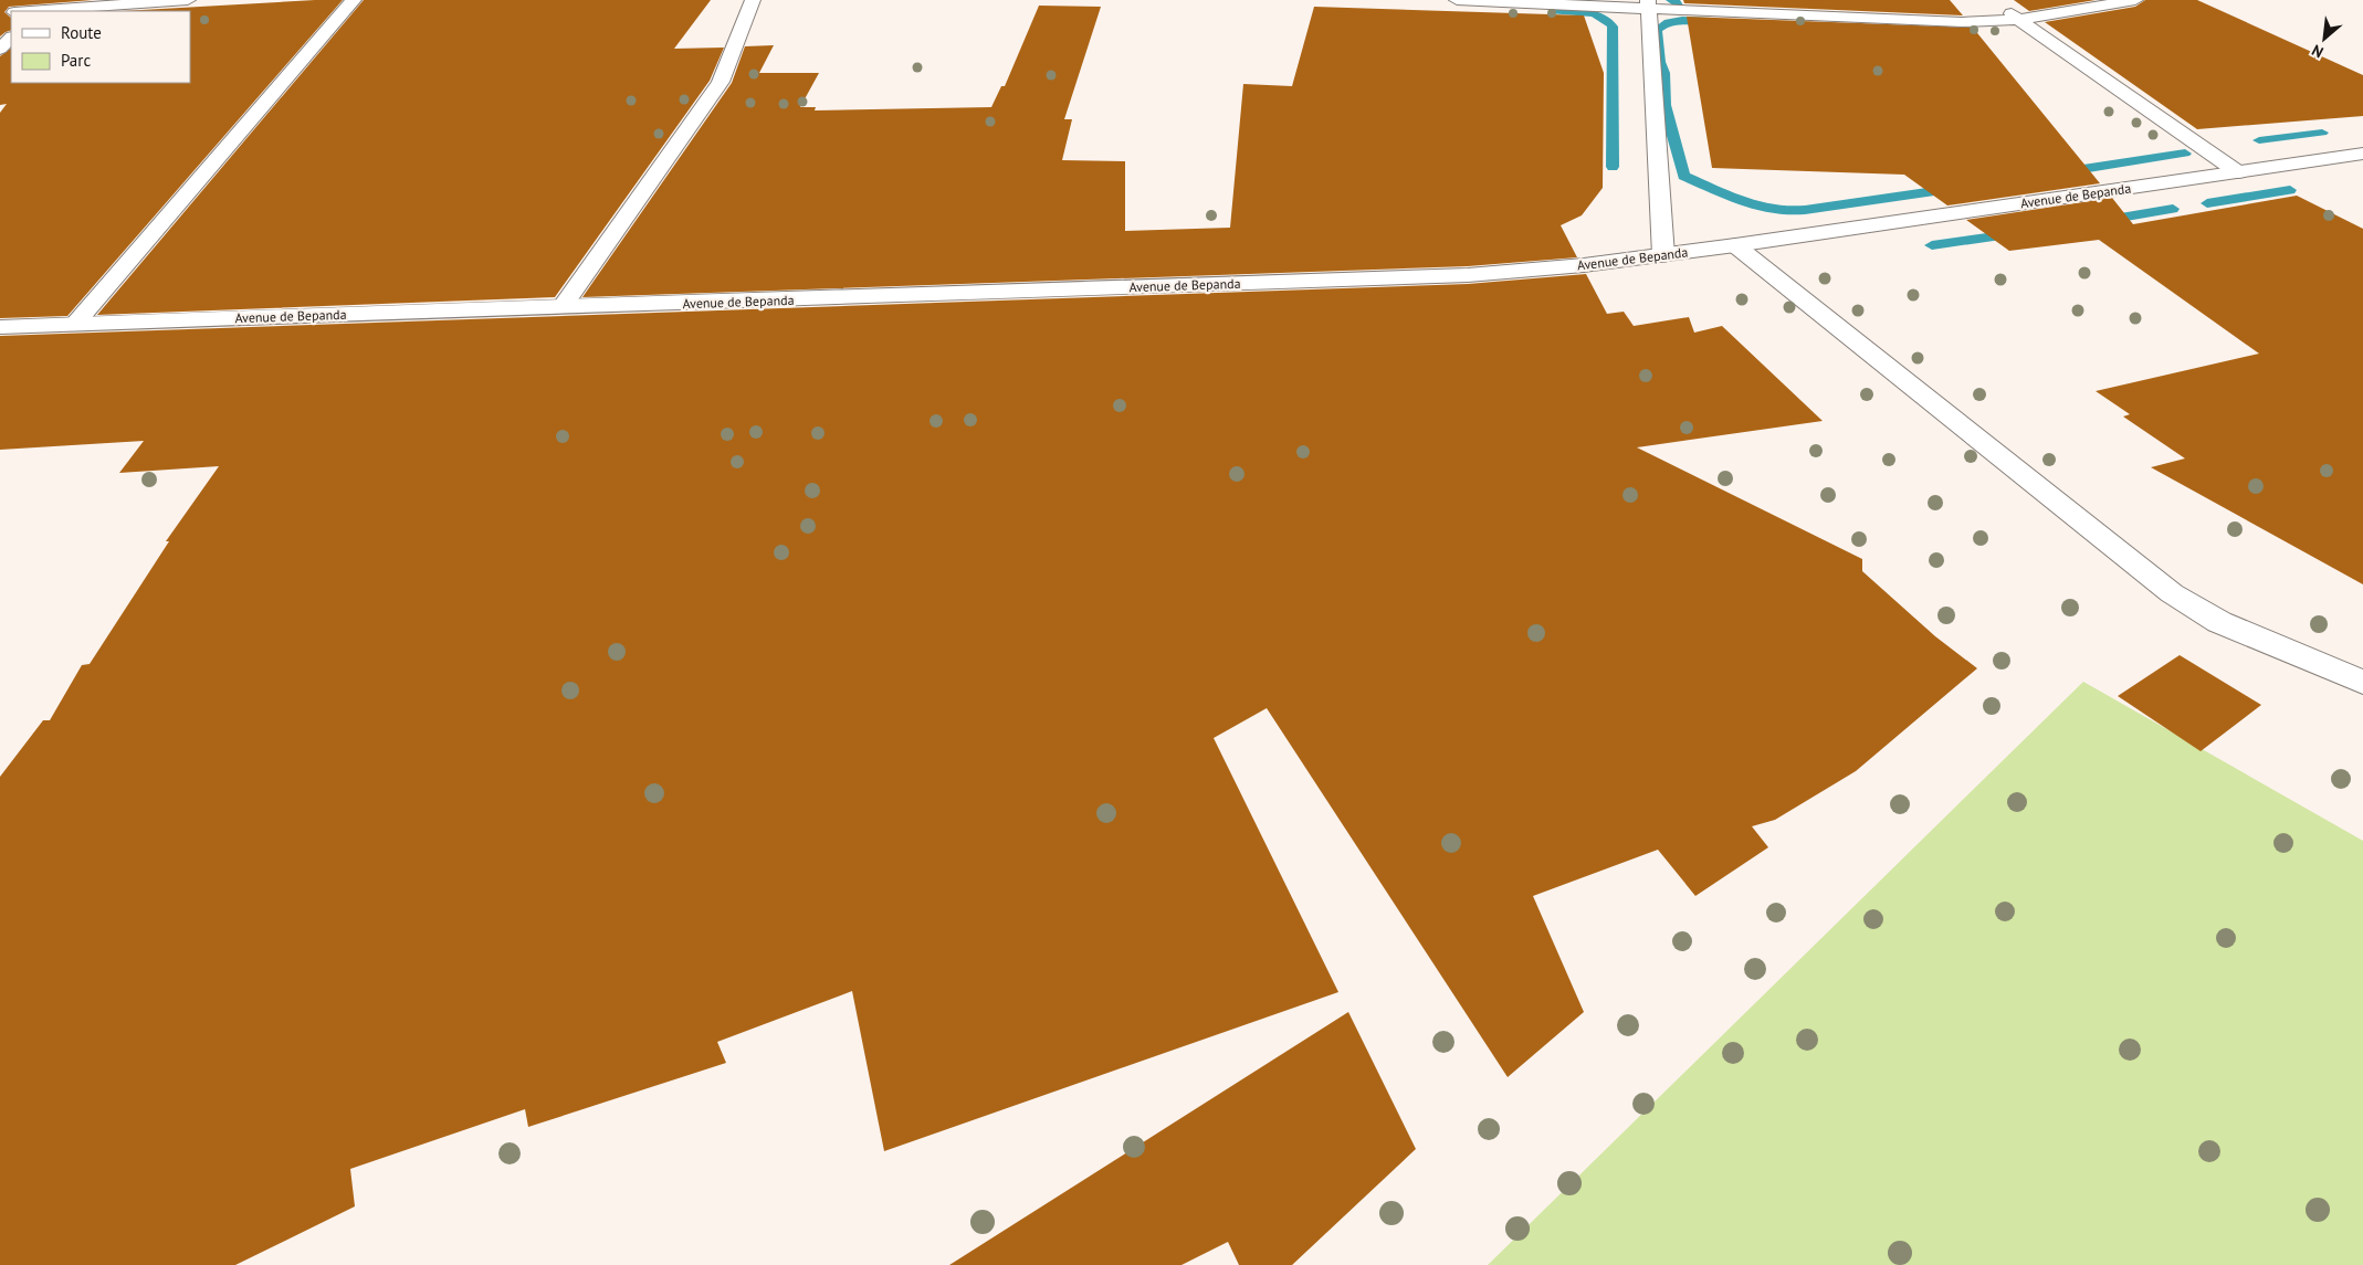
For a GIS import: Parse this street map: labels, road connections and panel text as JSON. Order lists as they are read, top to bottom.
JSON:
{
  "streets": {
    "street": ["Avenue de Bepanda"]
  },
  "legend": ["Route", "Parc"],
  "north": "bottom left"
}
